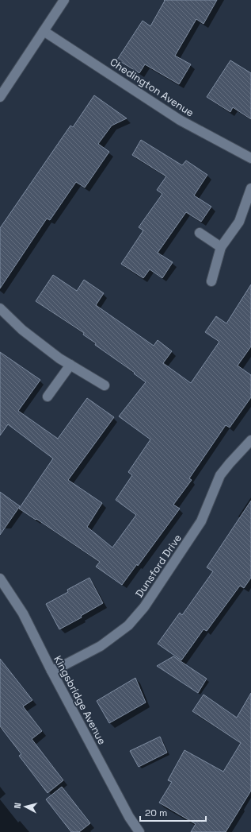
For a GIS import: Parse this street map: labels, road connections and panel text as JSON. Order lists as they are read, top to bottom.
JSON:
{
  "streets": {
    "street": ["Chedington Avenue", "Dunsford Drive", "Kingsbridge Avenue"]
  },
  "crossings": [
    ["Dunsford Drive", "Kingsbridge Avenue"]
  ],
  "scale_bar": "20 m",
  "north": "left"
}
